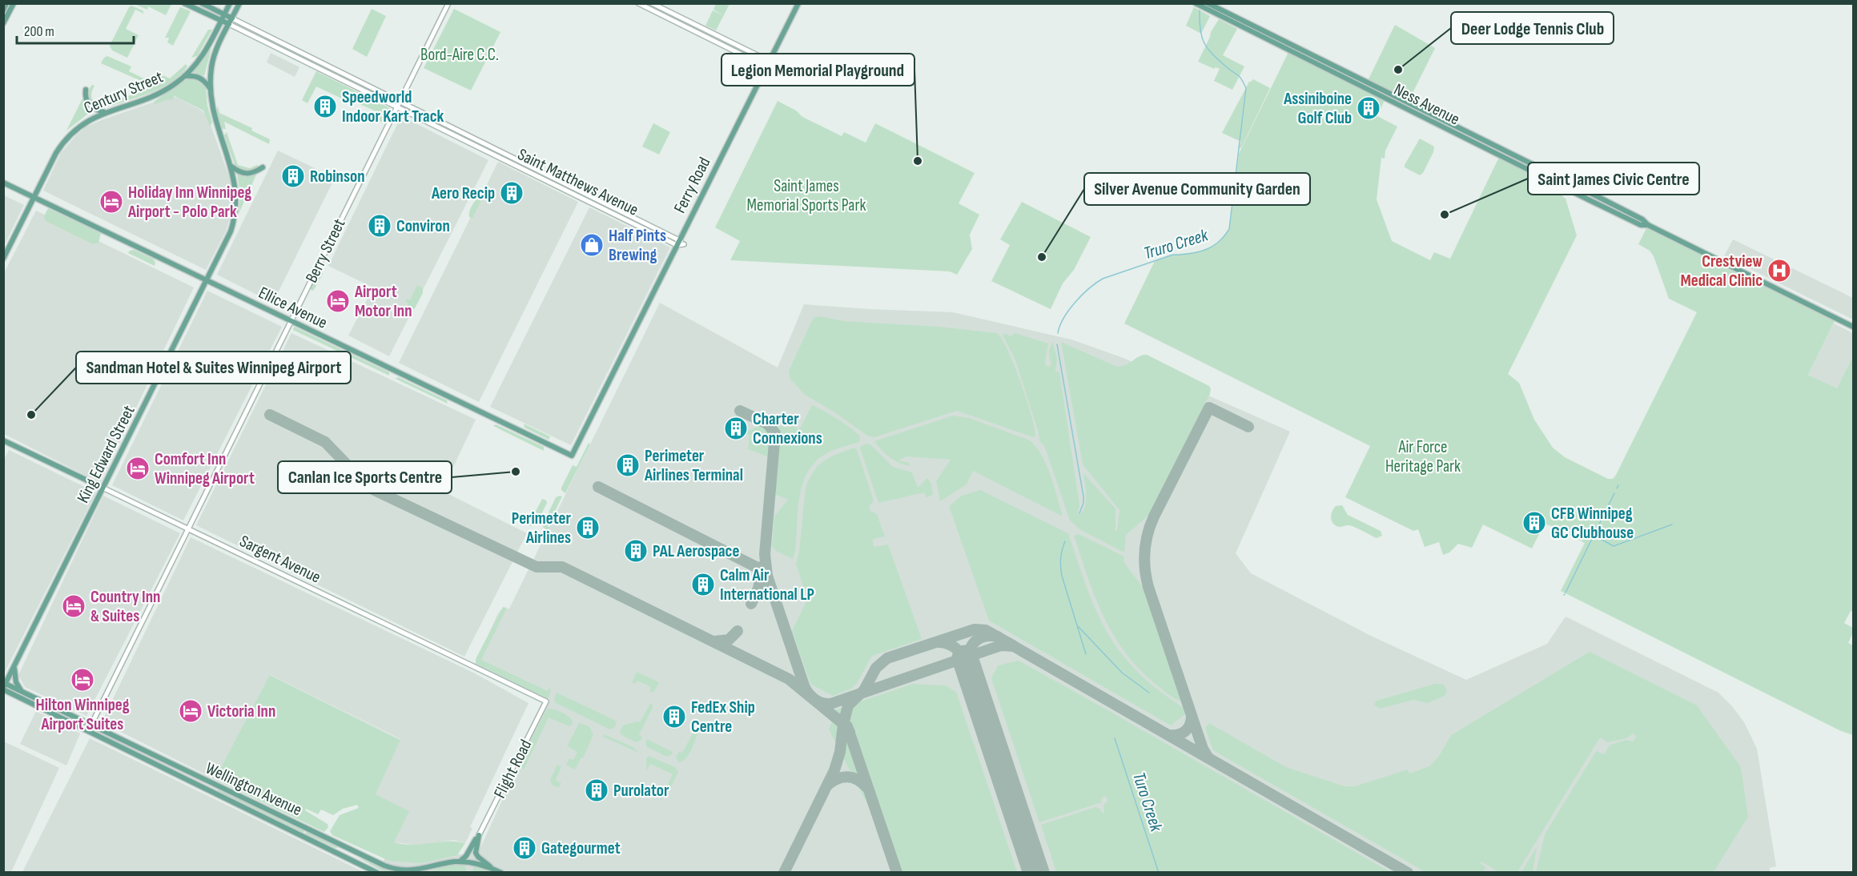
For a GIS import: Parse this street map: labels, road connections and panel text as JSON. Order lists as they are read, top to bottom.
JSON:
{
  "streets": {
    "main road": [
      "Century Street",
      "Ness Avenue",
      "Saint Matthews Avenue",
      "Ferry Road",
      "Ellice Avenue",
      "King Edward Street",
      "Sargent Avenue",
      "Wellington Avenue"
    ],
    "street": ["Berry Street", "Flight Road"]
  },
  "crossings": [
    ["Century Street", "Saint Matthews Avenue"],
    ["Century Street", "Ellice Avenue"],
    ["Saint Matthews Avenue", "Ferry Road"],
    ["Saint Matthews Avenue", "Berry Street"],
    ["Ferry Road", "Ellice Avenue"],
    ["Berry Street", "Ellice Avenue"],
    ["Berry Street", "Sargent Avenue"],
    ["Berry Street", "Wellington Avenue"],
    ["Ellice Avenue", "King Edward Street"],
    ["King Edward Street", "Sargent Avenue"],
    ["King Edward Street", "Wellington Avenue"],
    ["Sargent Avenue", "Flight Road"]
  ],
  "water": ["Truro Creek", "Turo Creek"],
  "parks": ["Bord-Aire C.C.", "Saint James Memorial Sports Park", "Air Force Heritage Park"],
  "places": {
    "other": [
      "Deer Lodge Tennis Club",
      "Legion Memorial Playground",
      "Saint James Civic Centre",
      "Silver Avenue Community Garden",
      "Sandman Hotel & Suites Winnipeg Airport",
      "Canlan Ice Sports Centre"
    ],
    "building": [
      "Speedworld Indoor Kart Track",
      "Assiniboine Golf Club",
      "Robinson",
      "Aero Recip",
      "Conviron",
      "Charter Connexions",
      "Perimeter Airlines Terminal",
      "CFB Winnipeg GC Clubhouse",
      "Perimeter Airlines",
      "PAL Aerospace",
      "Calm Air International LP",
      "FedEx Ship Centre",
      "Purolator",
      "Gategourmet"
    ],
    "hotel": [
      "Holiday Inn Winnipeg Airport - Polo Park",
      "Airport Motor Inn",
      "Comfort Inn Winnipeg Airport",
      "Country Inn & Suites",
      "Hilton Winnipeg Airport Suites",
      "Victoria Inn"
    ],
    "shop": ["Half Pints Brewing"],
    "hospital": ["Crestview Medical Clinic"]
  },
  "scale_bar": "200 m"
}
